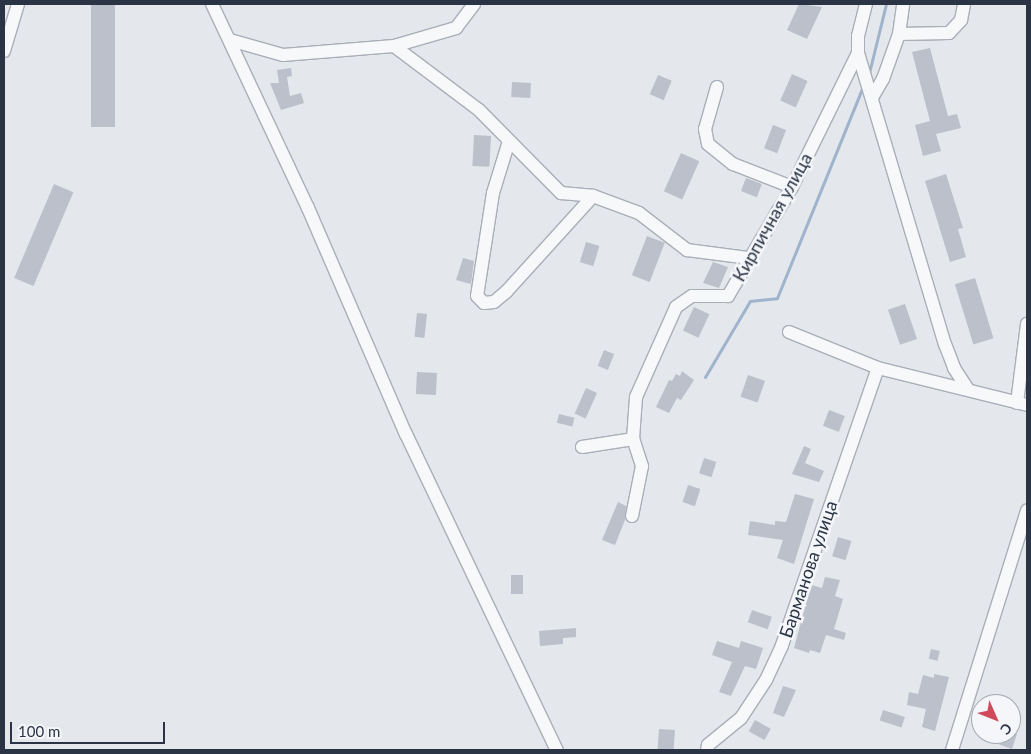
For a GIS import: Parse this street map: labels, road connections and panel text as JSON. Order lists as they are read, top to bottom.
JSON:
{
  "streets": {
    "street": ["Кирпичная улица", "Барманова улица"]
  },
  "scale_bar": "100 m",
  "north": "bottom right"
}
